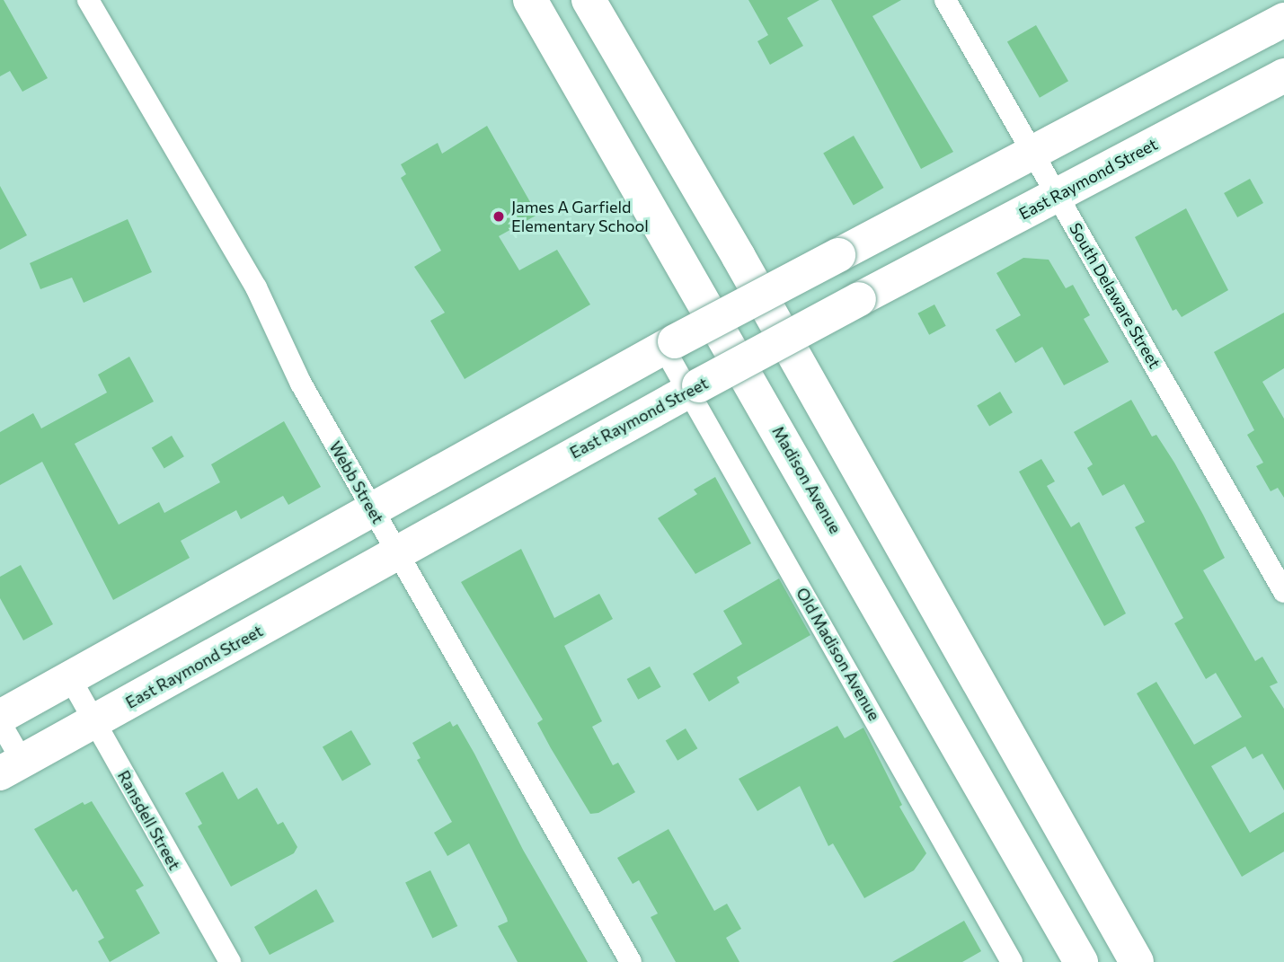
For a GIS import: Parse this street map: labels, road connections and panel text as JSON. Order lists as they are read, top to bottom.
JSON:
{
  "streets": {
    "main road": ["East Raymond Street", "Madison Avenue"],
    "street": [
      "South Delaware Street",
      "Webb Street",
      "Old Madison Avenue",
      "Ransdell Street"
    ]
  },
  "crossings": [
    ["East Raymond Street", "South Delaware Street"],
    ["East Raymond Street", "Webb Street"],
    ["East Raymond Street", "Old Madison Avenue"],
    ["East Raymond Street", "Ransdell Street"]
  ],
  "places": ["James A Garfield Elementary School"]
}
